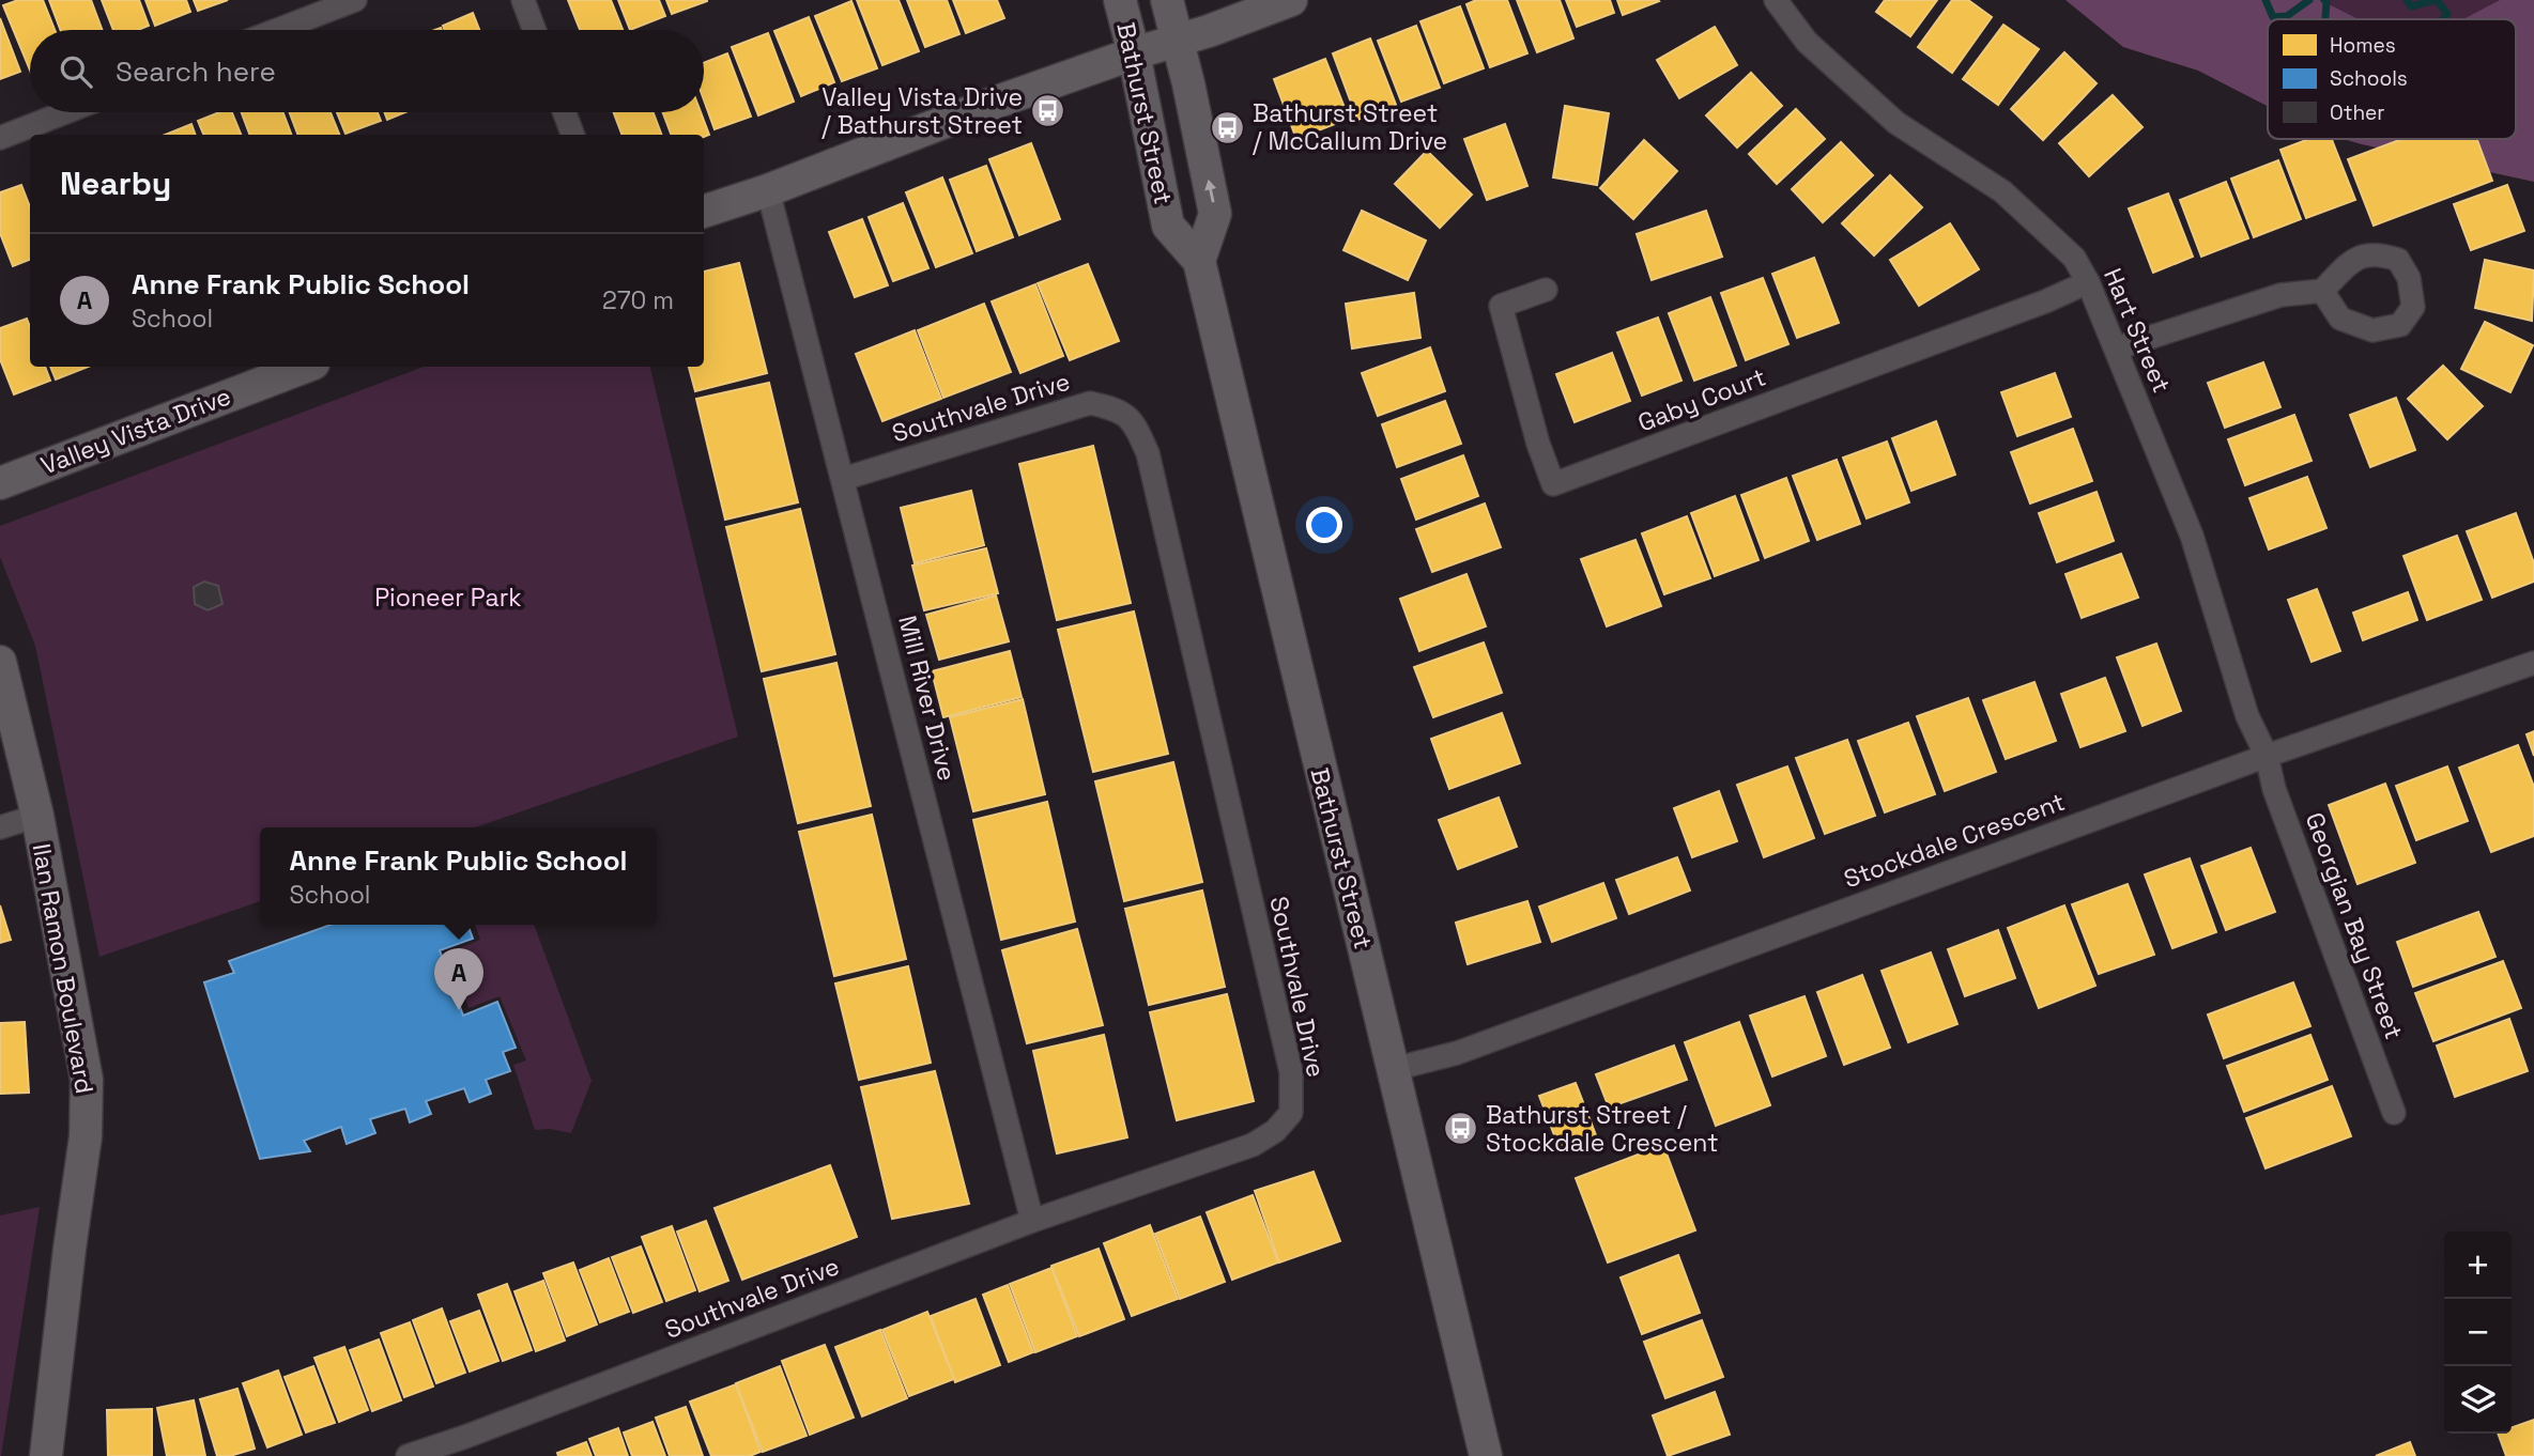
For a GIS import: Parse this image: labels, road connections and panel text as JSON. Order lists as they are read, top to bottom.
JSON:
{
  "streets": {
    "main road": ["Bathurst Street", "Valley Vista Drive", "Ilan Ramon Boulevard"],
    "street": [
      "Hart Street",
      "Gaby Court",
      "Southvale Drive",
      "Mill River Drive",
      "Stockdale Crescent",
      "Georgian Bay Street"
    ]
  },
  "crossings": [
    ["Bathurst Street", "Stockdale Crescent"],
    ["Hart Street", "Gaby Court"],
    ["Hart Street", "Stockdale Crescent"],
    ["Hart Street", "Georgian Bay Street"],
    ["Southvale Drive", "Mill River Drive"],
    ["Stockdale Crescent", "Georgian Bay Street"]
  ],
  "parks": ["Pioneer Park"],
  "places": {
    "bus stop": ["Valley Vista Drive / Bathurst Street", "Bathurst Street / McCallum Drive", "Bathurst Street / Stockdale Crescent"]
  },
  "legend": ["Homes", "Schools", "Other"],
  "page": {
    "search": "Search here",
    "heading": "Nearby",
    "list": [
      {
        "mark": "A",
        "name": "Anne Frank Public School",
        "note": "School",
        "value": "270 m"
      }
    ],
    "popup": ["Anne Frank Public School", "School"],
    "pins": "A",
    "map_buttons": ["+", "−"]
  }
}
